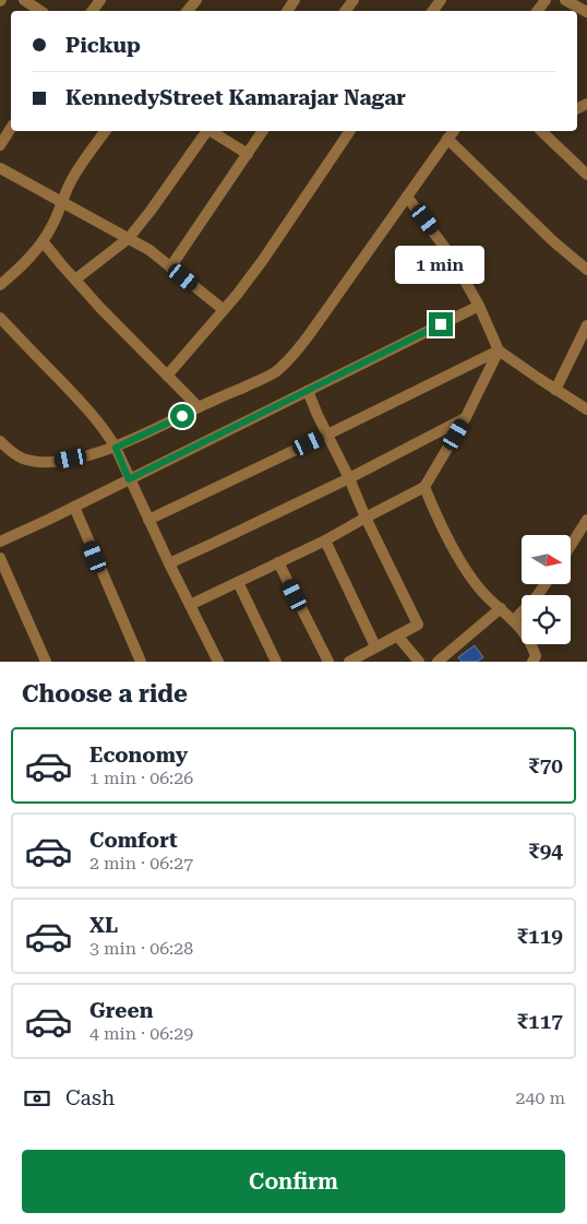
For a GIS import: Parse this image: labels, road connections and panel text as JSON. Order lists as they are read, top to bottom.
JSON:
{
  "north": "right",
  "page": {
    "banner": ["Pickup", "KennedyStreet Kamarajar Nagar"],
    "bubble": "1 min",
    "heading": "Choose a ride",
    "list": [
      {
        "name": "Economy",
        "note": "1 min · 06:26",
        "value": "₹70"
      },
      {
        "name": "Comfort",
        "note": "2 min · 06:27",
        "value": "₹94"
      },
      {
        "name": "XL",
        "note": "3 min · 06:28",
        "value": "₹119"
      },
      {
        "name": "Green",
        "note": "4 min · 06:29",
        "value": "₹117"
      }
    ],
    "pay": ["Cash", "240 m"],
    "buttons": "Confirm"
  }
}
